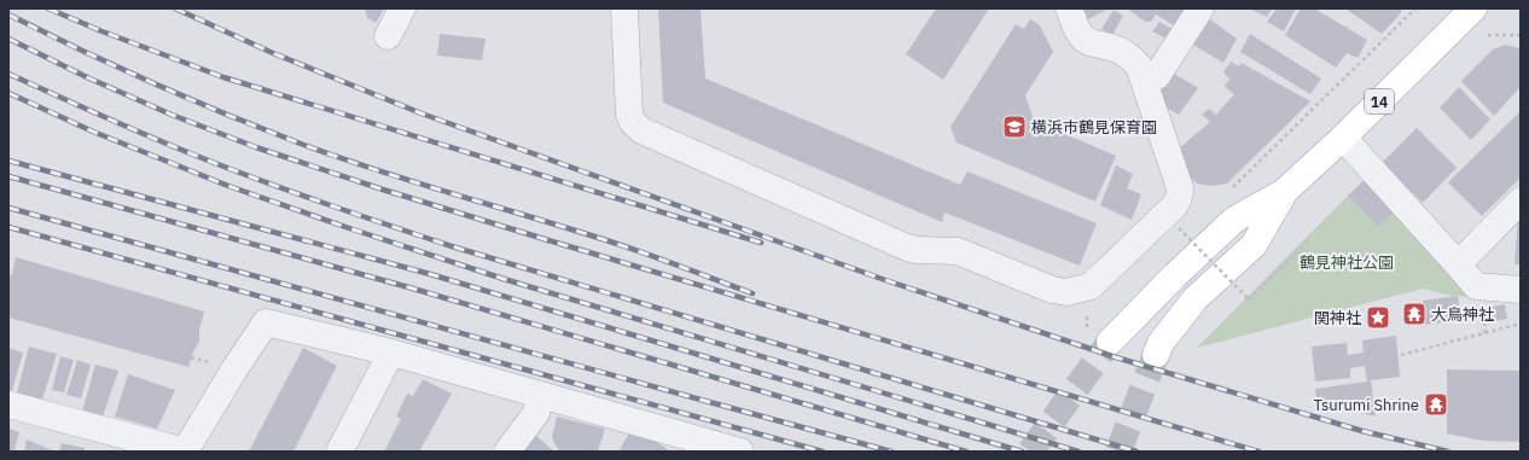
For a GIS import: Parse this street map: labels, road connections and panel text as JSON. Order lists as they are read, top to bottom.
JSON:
{
  "streets": {
    "main road": ["14"]
  },
  "parks": ["鶴見神社公園"],
  "places": {
    "school or university": ["横浜市鶴見保育園"],
    "temple": ["大鳥神社", "Tsurumi Shrine"],
    "place": ["関神社"]
  }
}
